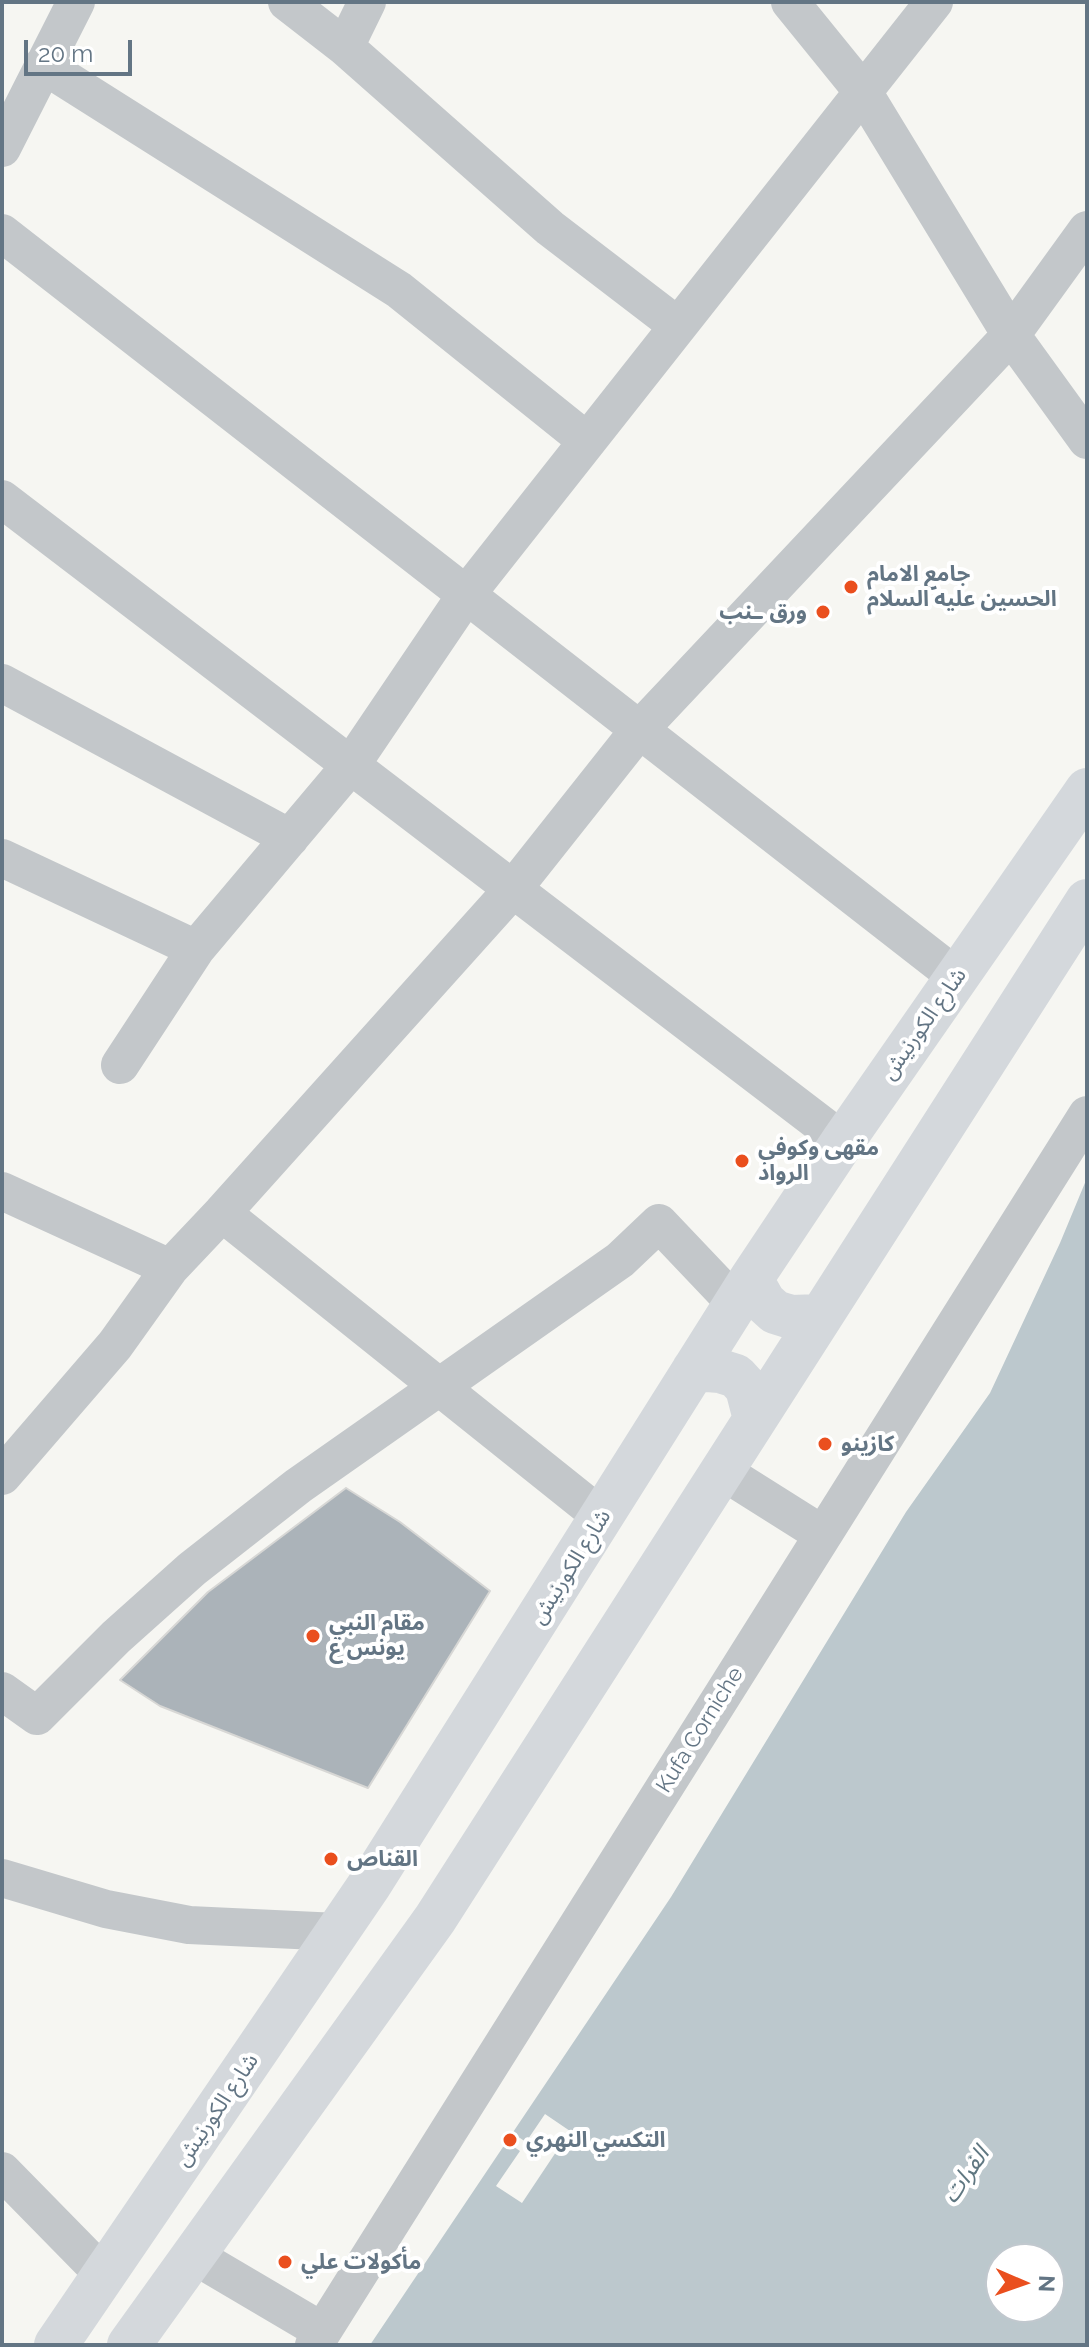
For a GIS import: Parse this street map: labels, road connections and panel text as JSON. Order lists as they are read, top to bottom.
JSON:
{
  "streets": {
    "street": ["شارع الكورنيش", "Kufa Corniche"]
  },
  "water": ["الفرات"],
  "places": [
    "جامع الامام الحسين عليه السلام",
    "ورق ـنب",
    "مقهى وكوفي الرواد",
    "كازينو",
    "مقام النبي يونس ع",
    "القناص",
    "التكسي النهري",
    "مأكولات علي"
  ],
  "scale_bar": "20 m",
  "north": "right"
}
